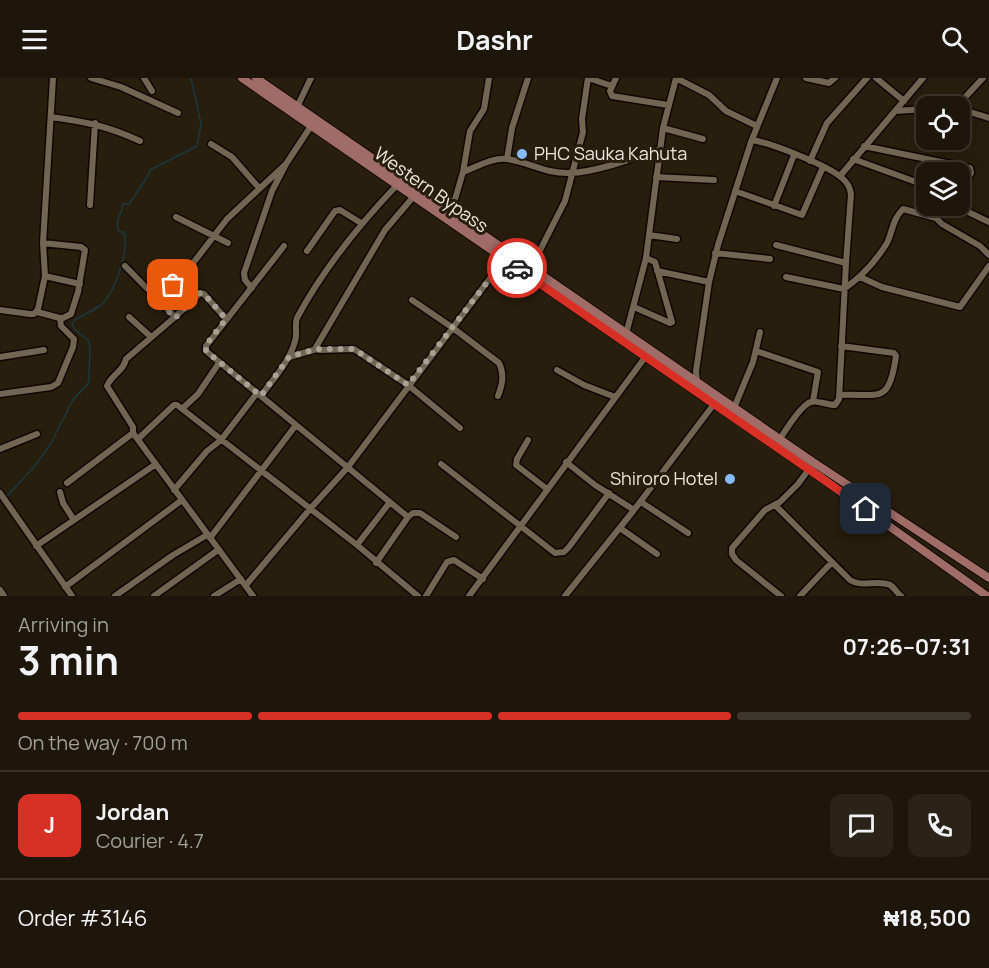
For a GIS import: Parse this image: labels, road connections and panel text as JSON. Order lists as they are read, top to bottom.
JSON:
{
  "streets": {
    "main road": ["Western Bypass"]
  },
  "places": ["PHC Sauka Kahuta", "Shiroro Hotel"],
  "page": {
    "header": "Dashr",
    "heading": ["3 min", "Arriving in", "07:26–07:31"],
    "panel": [
      "Jordan",
      "Courier · 4.7",
      "Order #3146",
      "₦18,500"
    ],
    "bar": "On the way · 700 m",
    "round": "J"
  }
}
